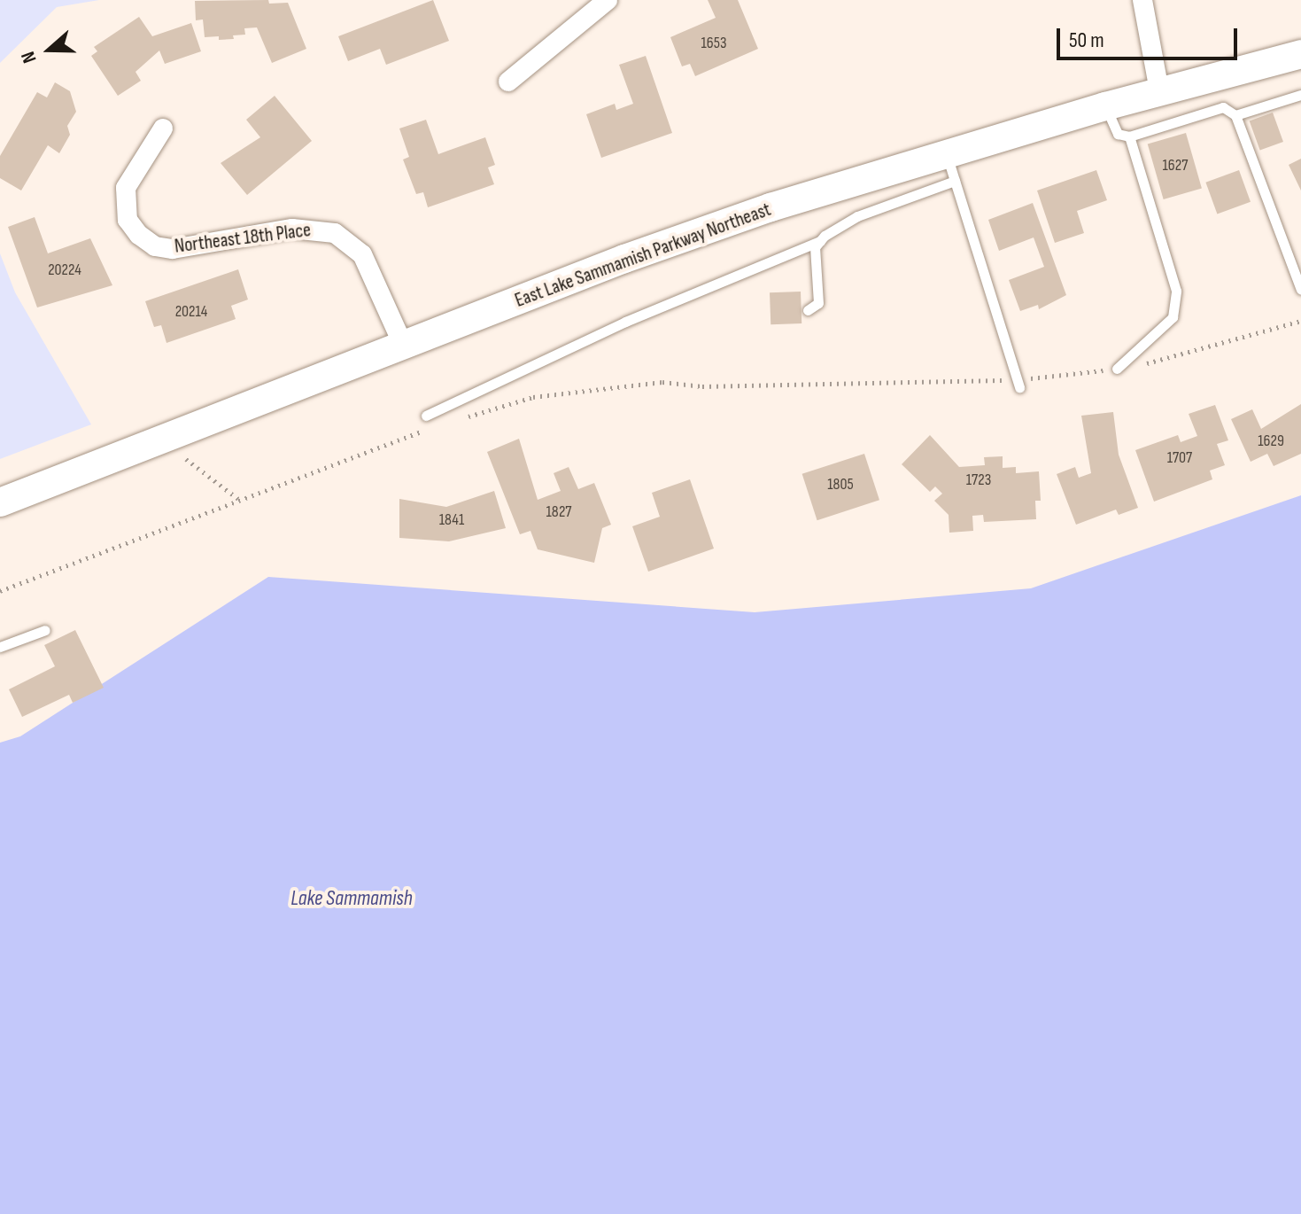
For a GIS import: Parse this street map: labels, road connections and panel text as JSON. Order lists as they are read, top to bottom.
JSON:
{
  "streets": {
    "main road": ["East Lake Sammamish Parkway Northeast"],
    "street": ["Northeast 18th Place"]
  },
  "crossings": [
    ["Northeast 18th Place", "East Lake Sammamish Parkway Northeast"]
  ],
  "water": ["Lake Sammamish"],
  "house_numbers": [
    "1653",
    "1627",
    "20224",
    "20214",
    "1629",
    "1707",
    "1723",
    "1805",
    "1827",
    "1841"
  ],
  "scale_bar": "50 m",
  "north": "left"
}
